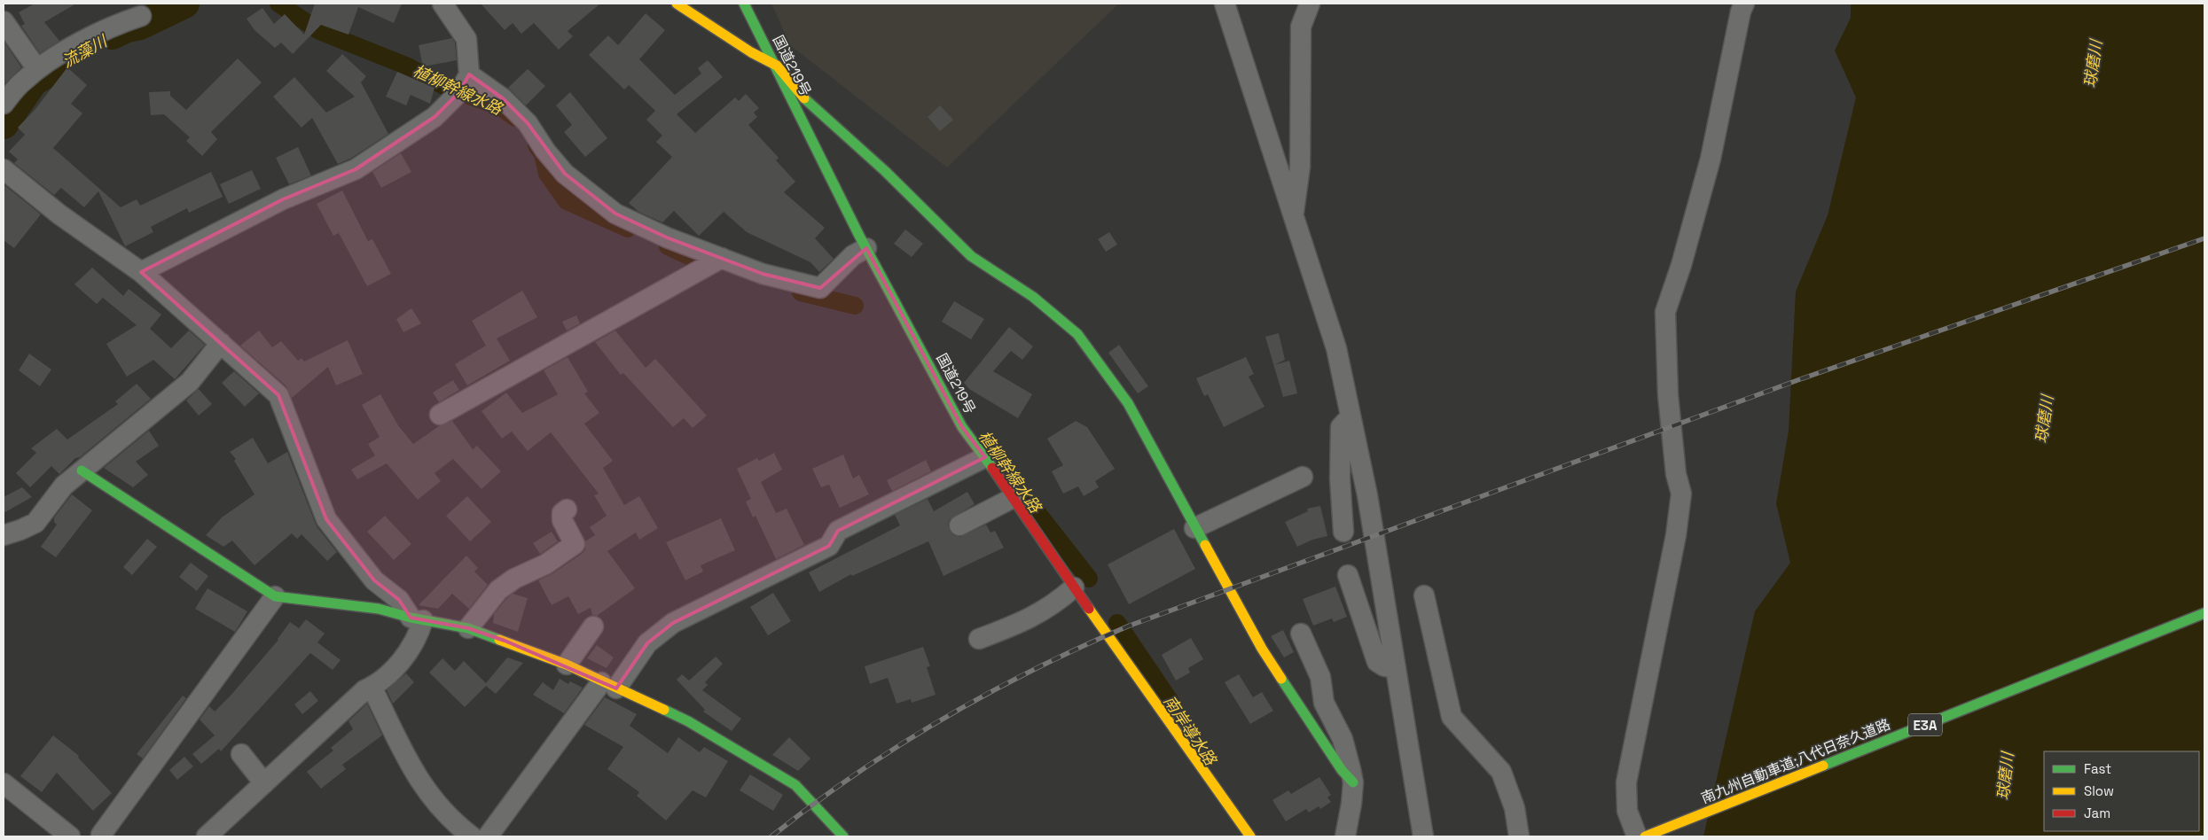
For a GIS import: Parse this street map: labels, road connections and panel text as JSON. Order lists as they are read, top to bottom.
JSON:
{
  "streets": {
    "main road": ["国道219号", "E3A", "南九州自動車道;八代日奈久道路"]
  },
  "water": [
    "流藻川",
    "球磨川",
    "植柳幹線水路",
    "南岸導水路"
  ],
  "legend": ["Fast", "Slow", "Jam"]
}
